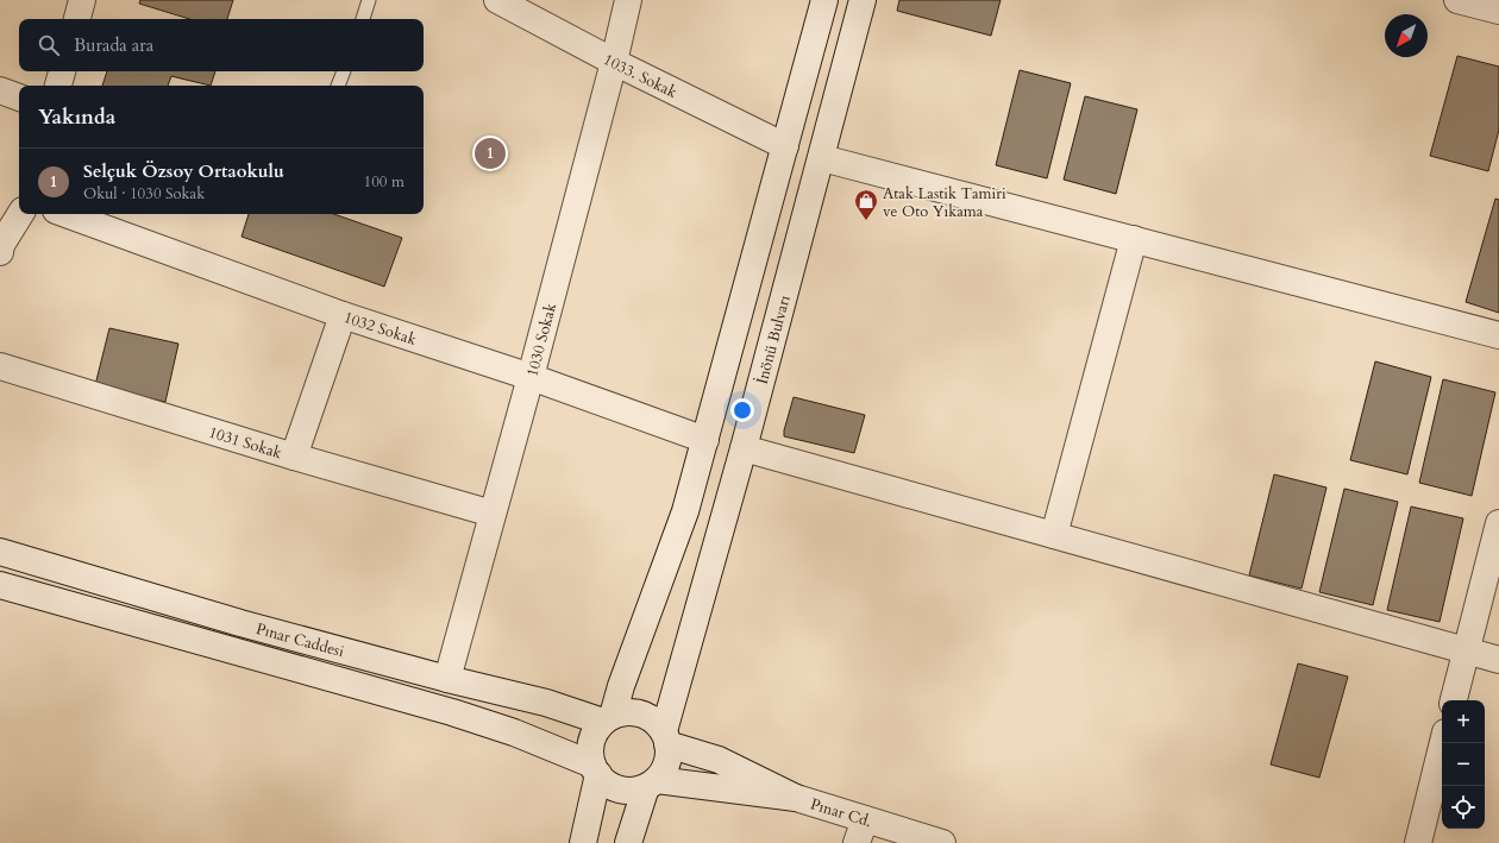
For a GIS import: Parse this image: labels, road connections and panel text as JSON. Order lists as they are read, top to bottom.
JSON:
{
  "streets": {
    "street": [
      "1033. Sokak",
      "1032 Sokak",
      "İnönü Bulvarı",
      "1030 Sokak",
      "1031 Sokak",
      "Pınar Caddesi",
      "Pınar Cd."
    ]
  },
  "crossings": [
    ["1033. Sokak", "İnönü Bulvarı"],
    ["1033. Sokak", "1030 Sokak"],
    ["1032 Sokak", "1030 Sokak"],
    ["İnönü Bulvarı", "Pınar Caddesi"],
    ["1030 Sokak", "1031 Sokak"],
    ["1030 Sokak", "Pınar Caddesi"]
  ],
  "places": {
    "shop": ["Atak Lastik Tamiri ve Oto Yıkama"]
  },
  "north": "bottom left",
  "page": {
    "search": "Burada ara",
    "heading": "Yakında",
    "pins": "1",
    "list": [
      {
        "mark": "1",
        "name": "Selçuk Özsoy Ortaokulu",
        "note": "Okul · 1030 Sokak",
        "value": "100 m"
      }
    ],
    "map_buttons": ["+", "−"]
  }
}
